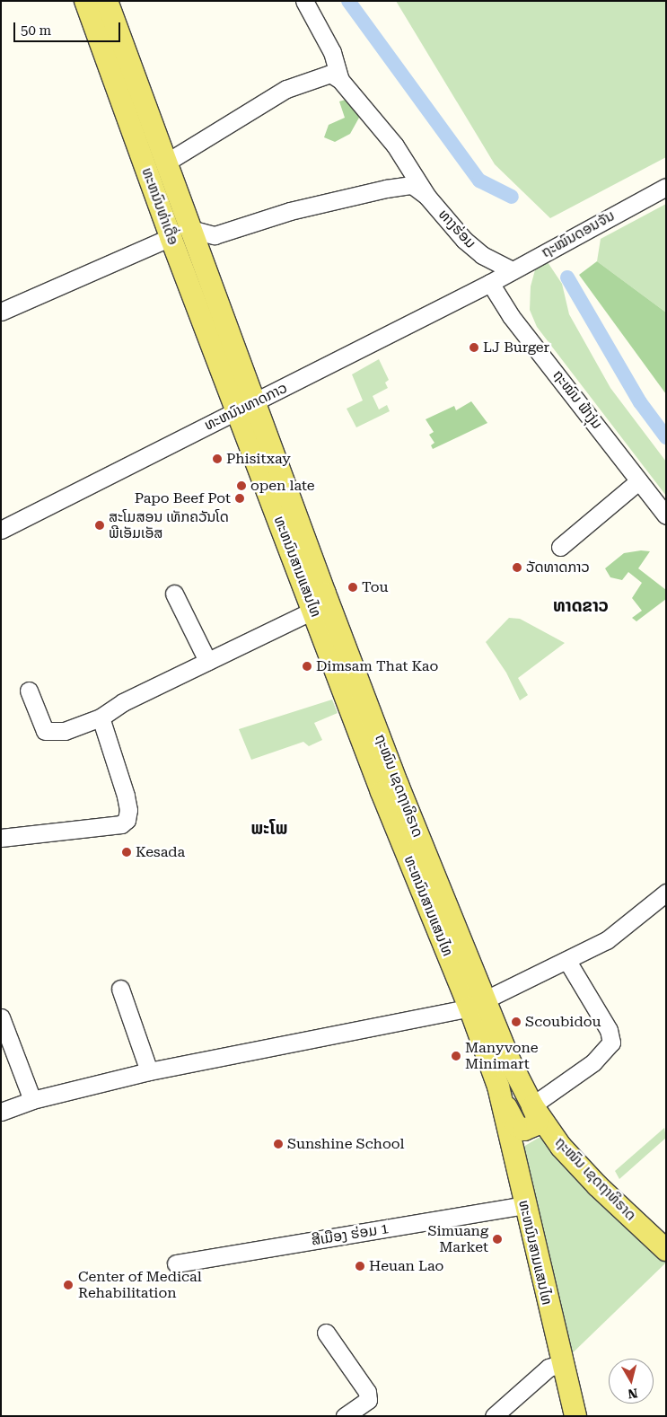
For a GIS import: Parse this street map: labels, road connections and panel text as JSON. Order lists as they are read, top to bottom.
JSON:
{
  "streets": {
    "main road": ["ທະຫນົນທ່າເດື່ອ", "ທະຫນົນສາມແສນໄທ", "ຖະໜົນ ເຊດຖາທິຣາດ"],
    "street": [
      "ທາງຮ່ອມ",
      "ຖະໝົນດອນຈັນ",
      "ຖະໝົນ ຟ້າງຸ່ມ",
      "ທະຫນົນທາດກາວ",
      "ສີເມືອງ ຮ່ອມ 1"
    ]
  },
  "crossings": [
    ["ທະຫນົນທ່າເດື່ອ", "ທະຫນົນທາດກາວ"],
    ["ທະຫນົນທ່າເດື່ອ", "ທະຫນົນສາມແສນໄທ"],
    ["ທະຫນົນທ່າເດື່ອ", "ຖະໜົນ ເຊດຖາທິຣາດ"],
    ["ທາງຮ່ອມ", "ຖະໝົນດອນຈັນ"],
    ["ຖະໝົນດອນຈັນ", "ຖະໝົນ ຟ້າງຸ່ມ"],
    ["ຖະໝົນດອນຈັນ", "ທະຫນົນທາດກາວ"],
    ["ຖະໝົນ ຟ້າງຸ່ມ", "ທະຫນົນທາດກາວ"],
    ["ທະຫນົນທາດກາວ", "ທະຫນົນສາມແສນໄທ"],
    ["ທະຫນົນທາດກາວ", "ຖະໜົນ ເຊດຖາທິຣາດ"],
    ["ທະຫນົນສາມແສນໄທ", "ຖະໜົນ ເຊດຖາທິຣາດ"],
    ["ທະຫນົນສາມແສນໄທ", "ສີເມືອງ ຮ່ອມ 1"]
  ],
  "districts": ["ທາດຂາວ", "ພະໂພ"],
  "places": [
    "LJ Burger",
    "Phisitxay",
    "open late",
    "Papo Beef Pot",
    "ສະໂມສອນ ເທັກຄວັນໂດ ພີເອັມເອັສ",
    "ວັດທາດກາວ",
    "Tou",
    "Dimsam That Kao",
    "Kesada",
    "Scoubidou",
    "Manyvone Minimart",
    "Sunshine School",
    "Simuang Market",
    "Heuan Lao",
    "Center of Medical Rehabilitation"
  ],
  "scale_bar": "50 m",
  "north": "bottom"
}
